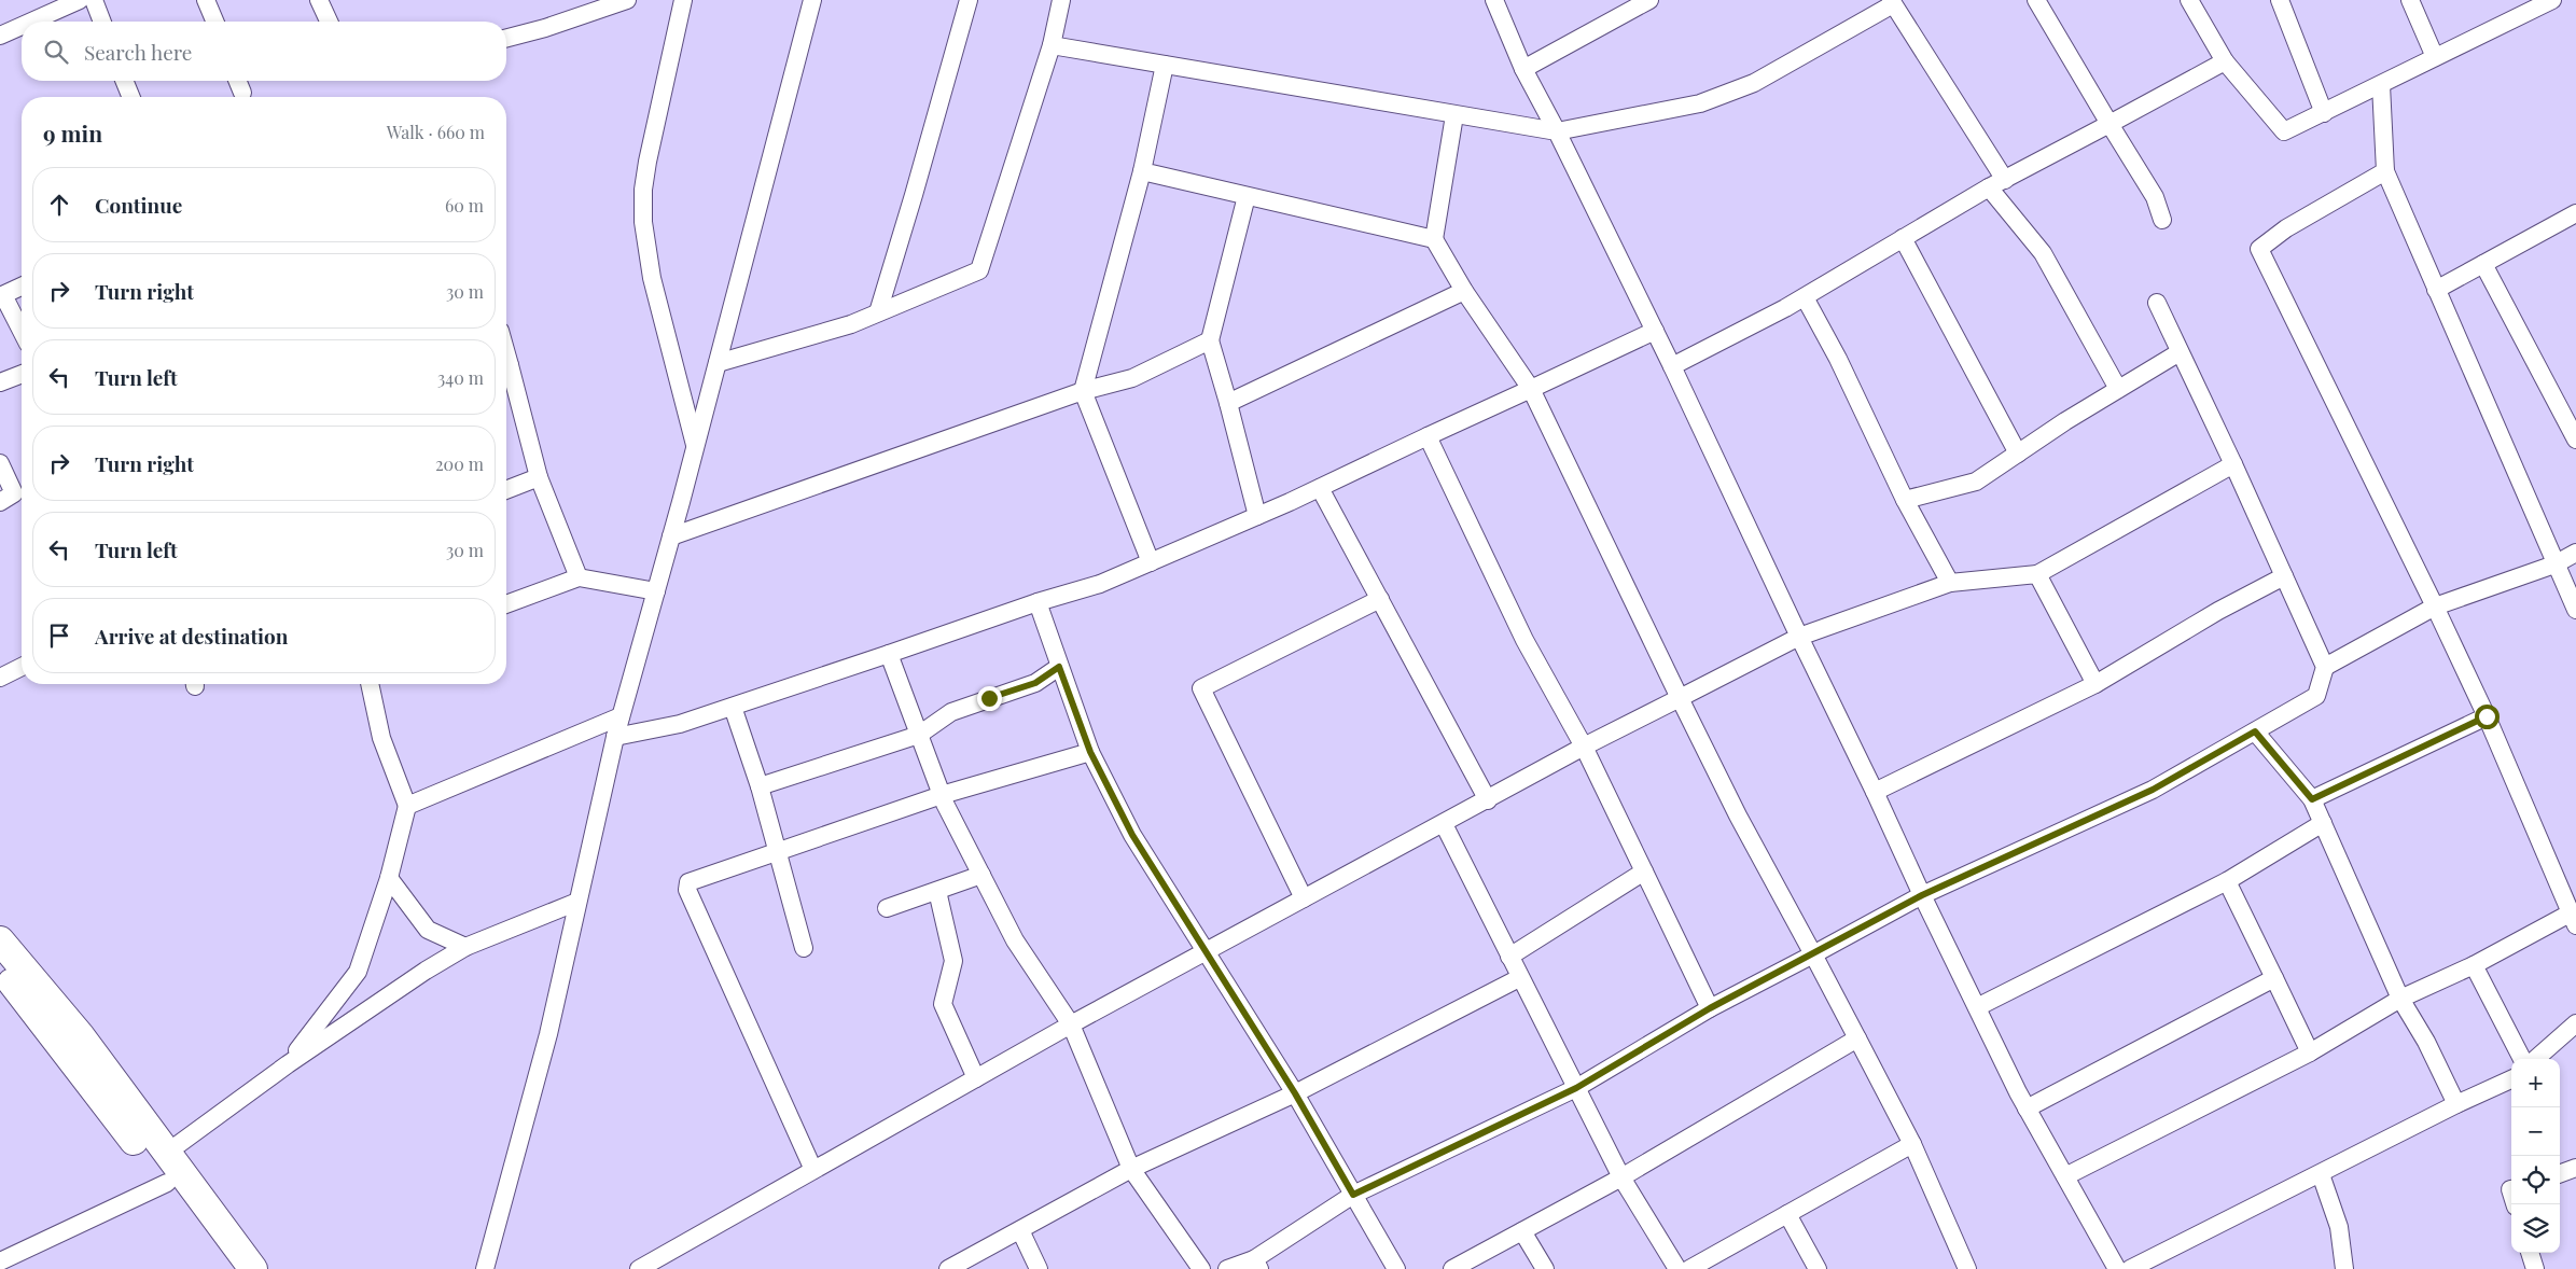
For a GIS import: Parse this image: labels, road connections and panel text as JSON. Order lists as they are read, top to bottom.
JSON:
{
  "page": {
    "search": "Search here",
    "heading": ["9 min", "Walk · 660 m"],
    "list": [
      ["Continue", "60 m"],
      ["Turn right", "30 m"],
      ["Turn left", "340 m"],
      ["Turn right", "200 m"],
      ["Turn left", "30 m"],
      "Arrive at destination"
    ],
    "map_buttons": ["+", "−"]
  }
}
